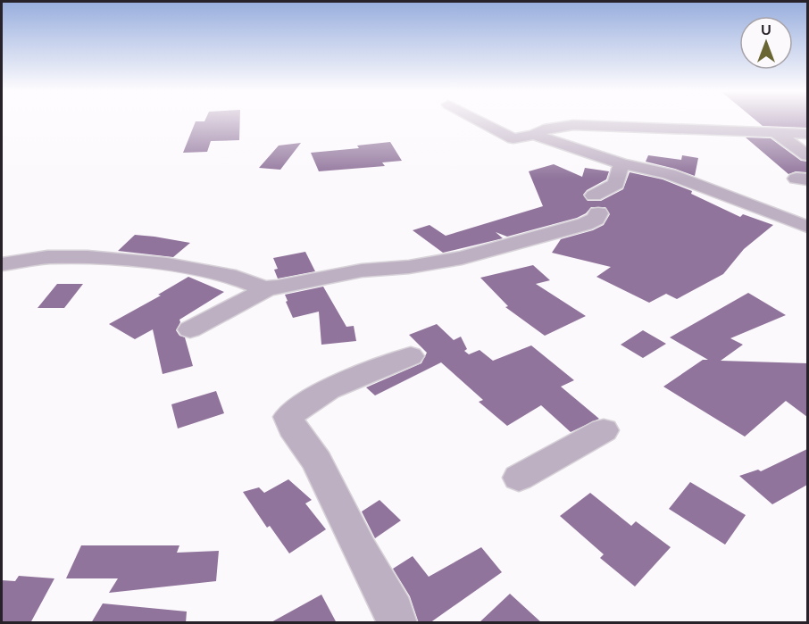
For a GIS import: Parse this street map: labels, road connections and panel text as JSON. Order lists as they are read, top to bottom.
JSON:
{
  "north": "top"
}
